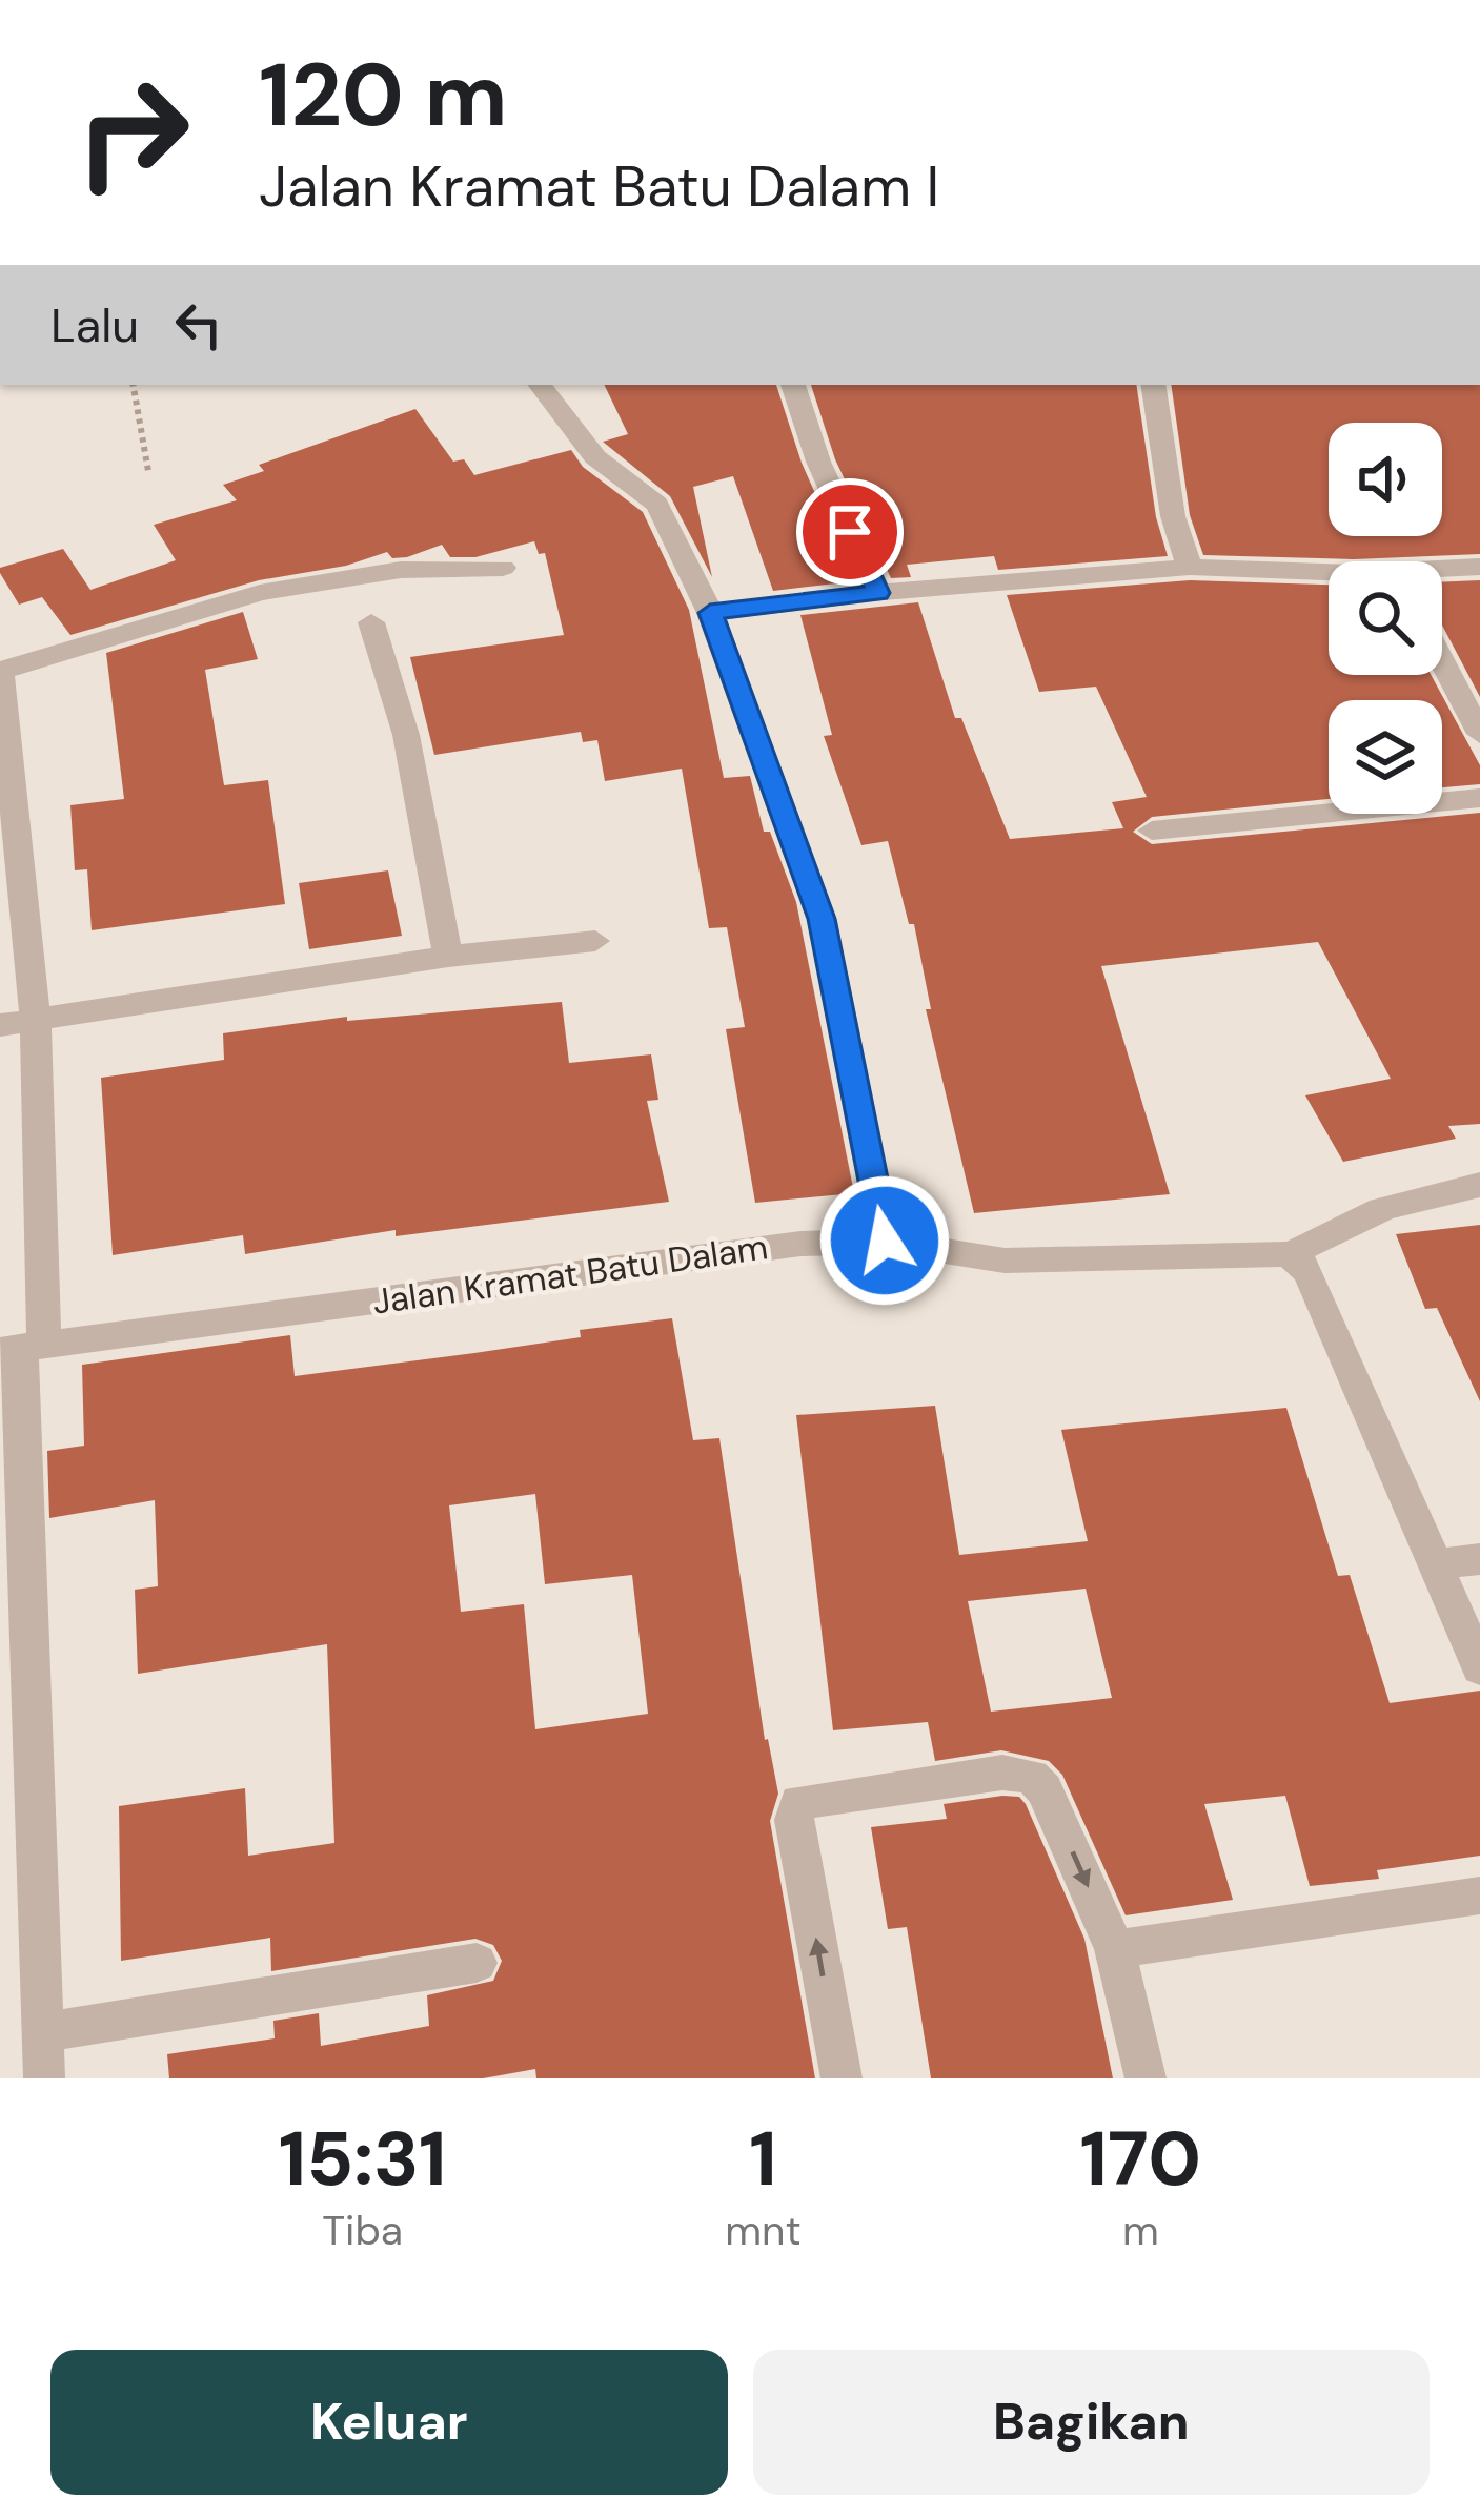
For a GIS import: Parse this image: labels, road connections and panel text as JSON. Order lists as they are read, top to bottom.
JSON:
{
  "streets": {
    "street": ["Jalan Kramat Batu Dalam"]
  },
  "page": {
    "turn": ["120 m", "Jalan Kramat Batu Dalam I"],
    "then": "Lalu",
    "eta": [
      "15:31",
      "Tiba",
      "1",
      "mnt",
      "170",
      "m"
    ],
    "buttons": ["Keluar", "Bagikan"]
  }
}
